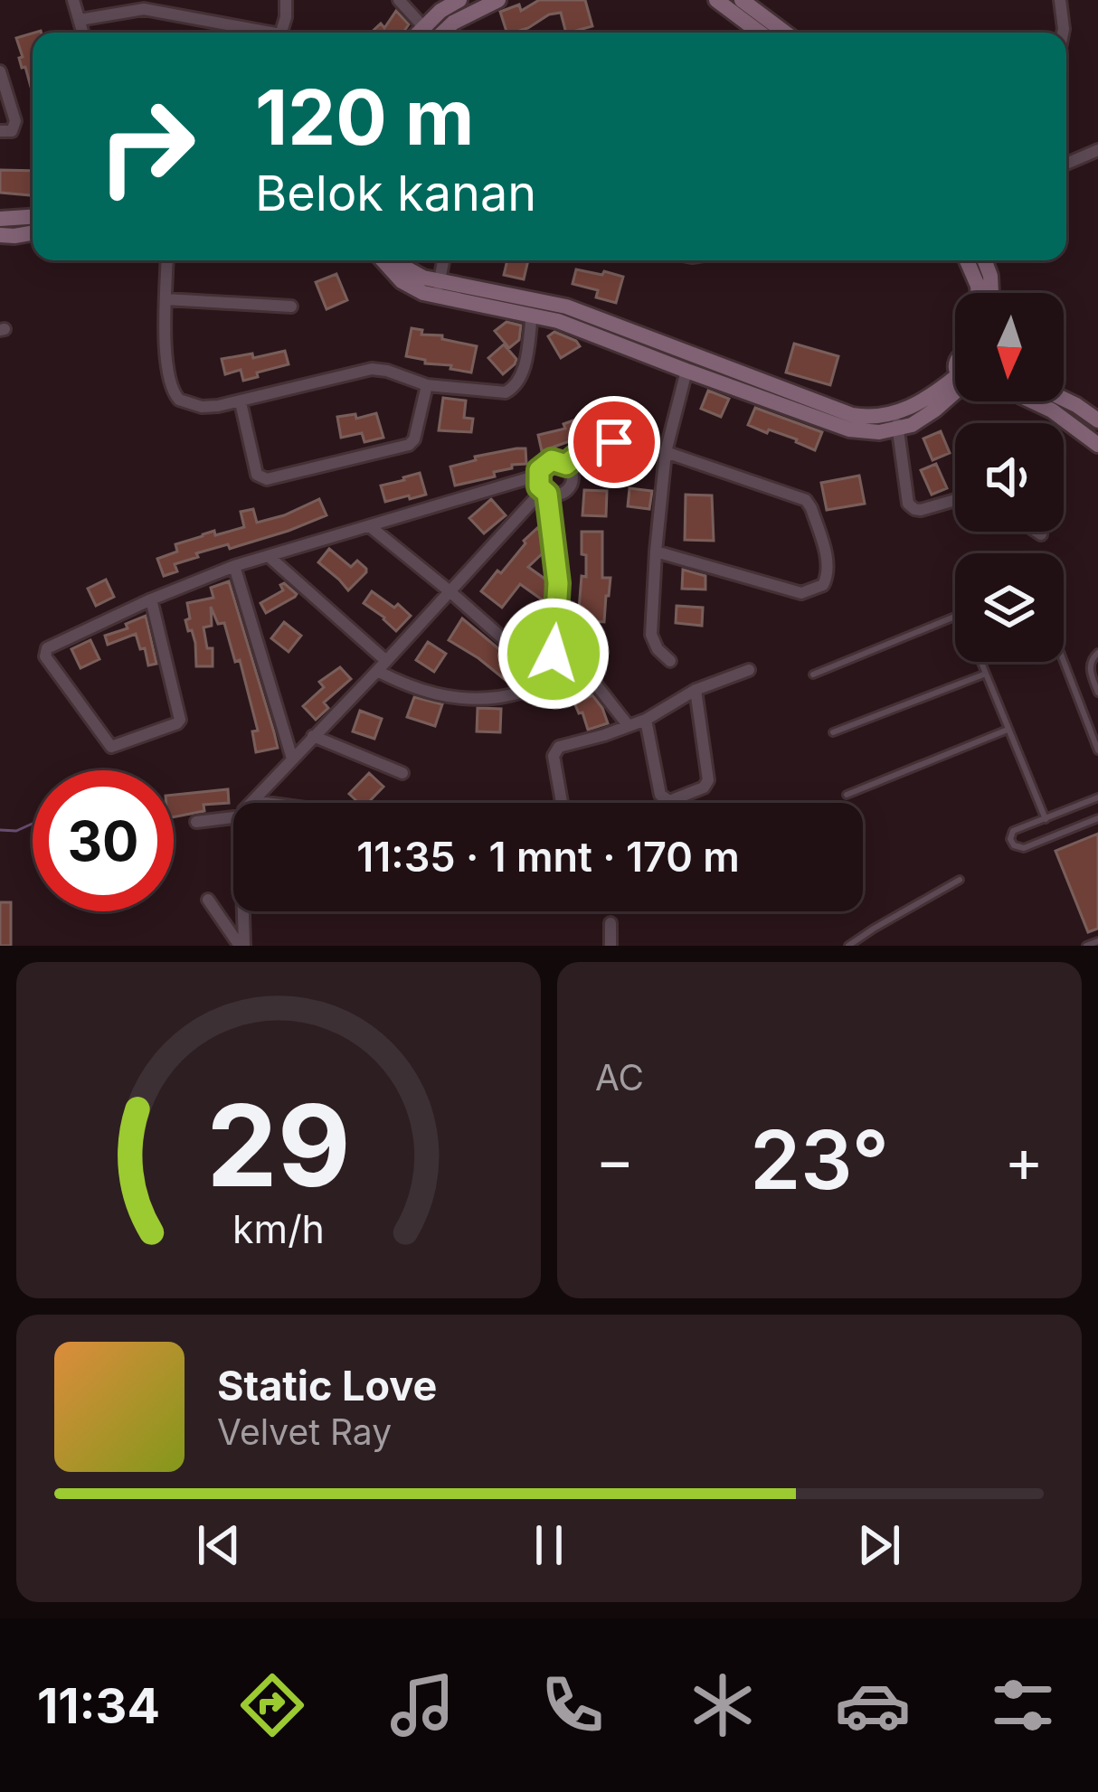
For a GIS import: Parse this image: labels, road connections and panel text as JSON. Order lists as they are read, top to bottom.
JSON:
{
  "north": "bottom",
  "page": {
    "turn": ["120 m", "Belok kanan"],
    "limit": "30",
    "trip": "11:35 · 1 mnt · 170 m",
    "tile": "AC",
    "heat": ["−", "23°", "+"],
    "song": ["Static Love", "Velvet Ray"],
    "tabs": "11:34",
    "gauge": ["29", "km/h"]
  }
}
